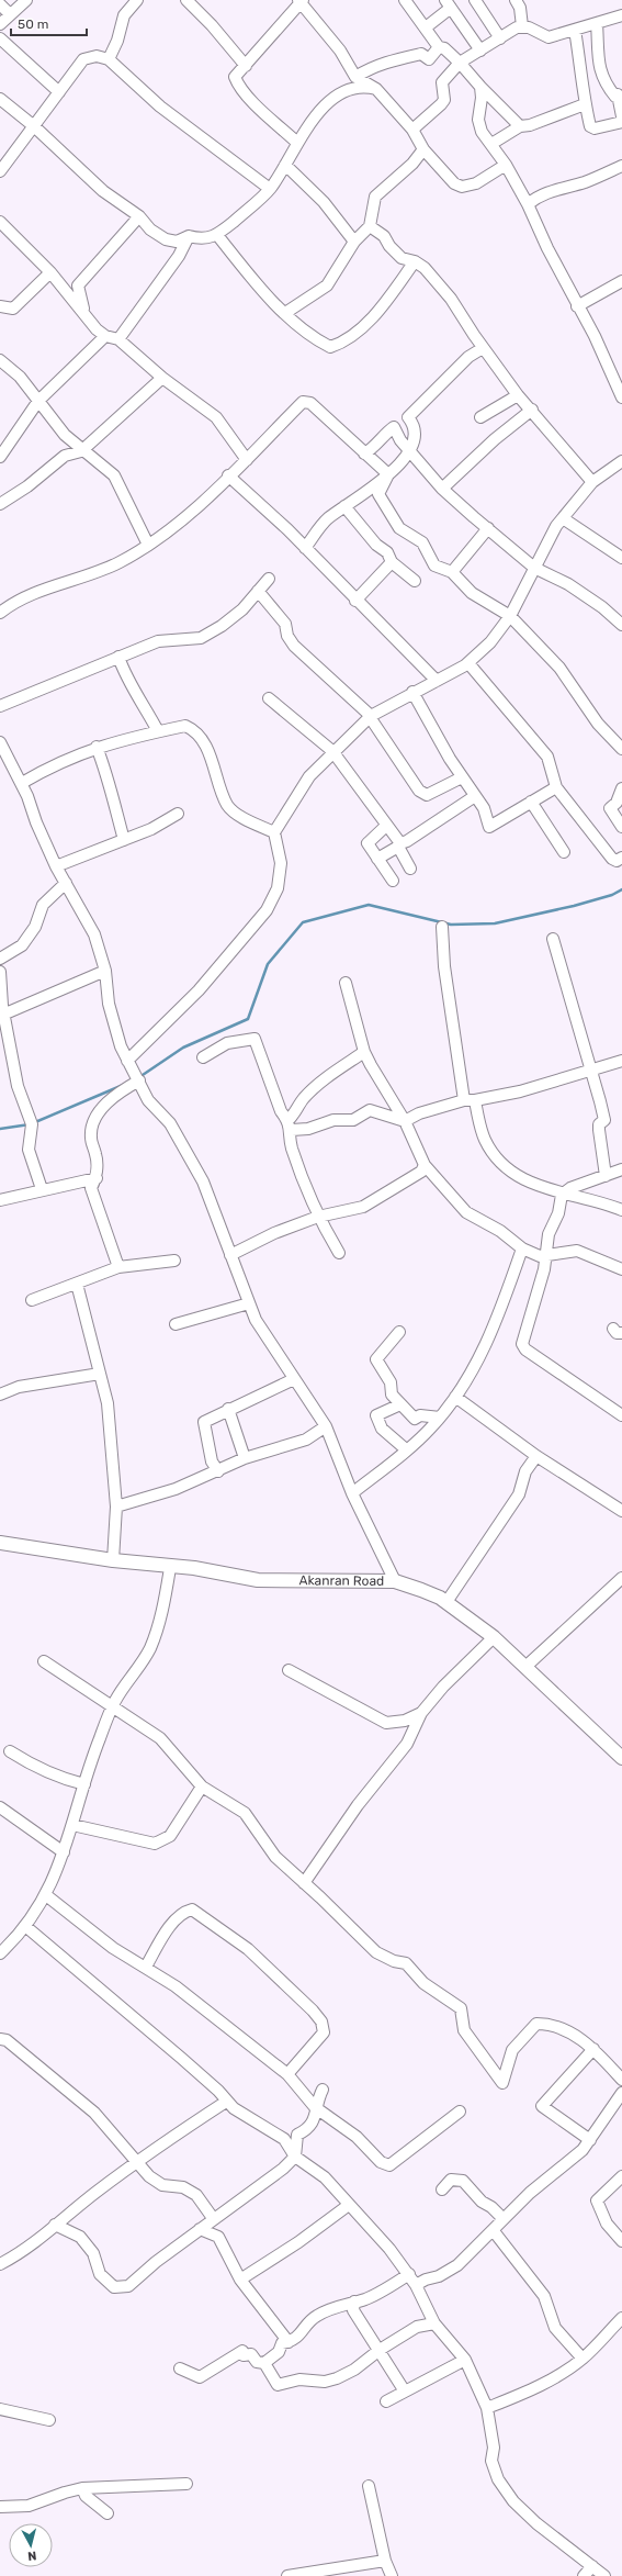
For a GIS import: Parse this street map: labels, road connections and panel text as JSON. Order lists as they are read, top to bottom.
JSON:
{
  "streets": {
    "main road": ["Akanran Road"]
  },
  "scale_bar": "50 m",
  "north": "bottom"
}
